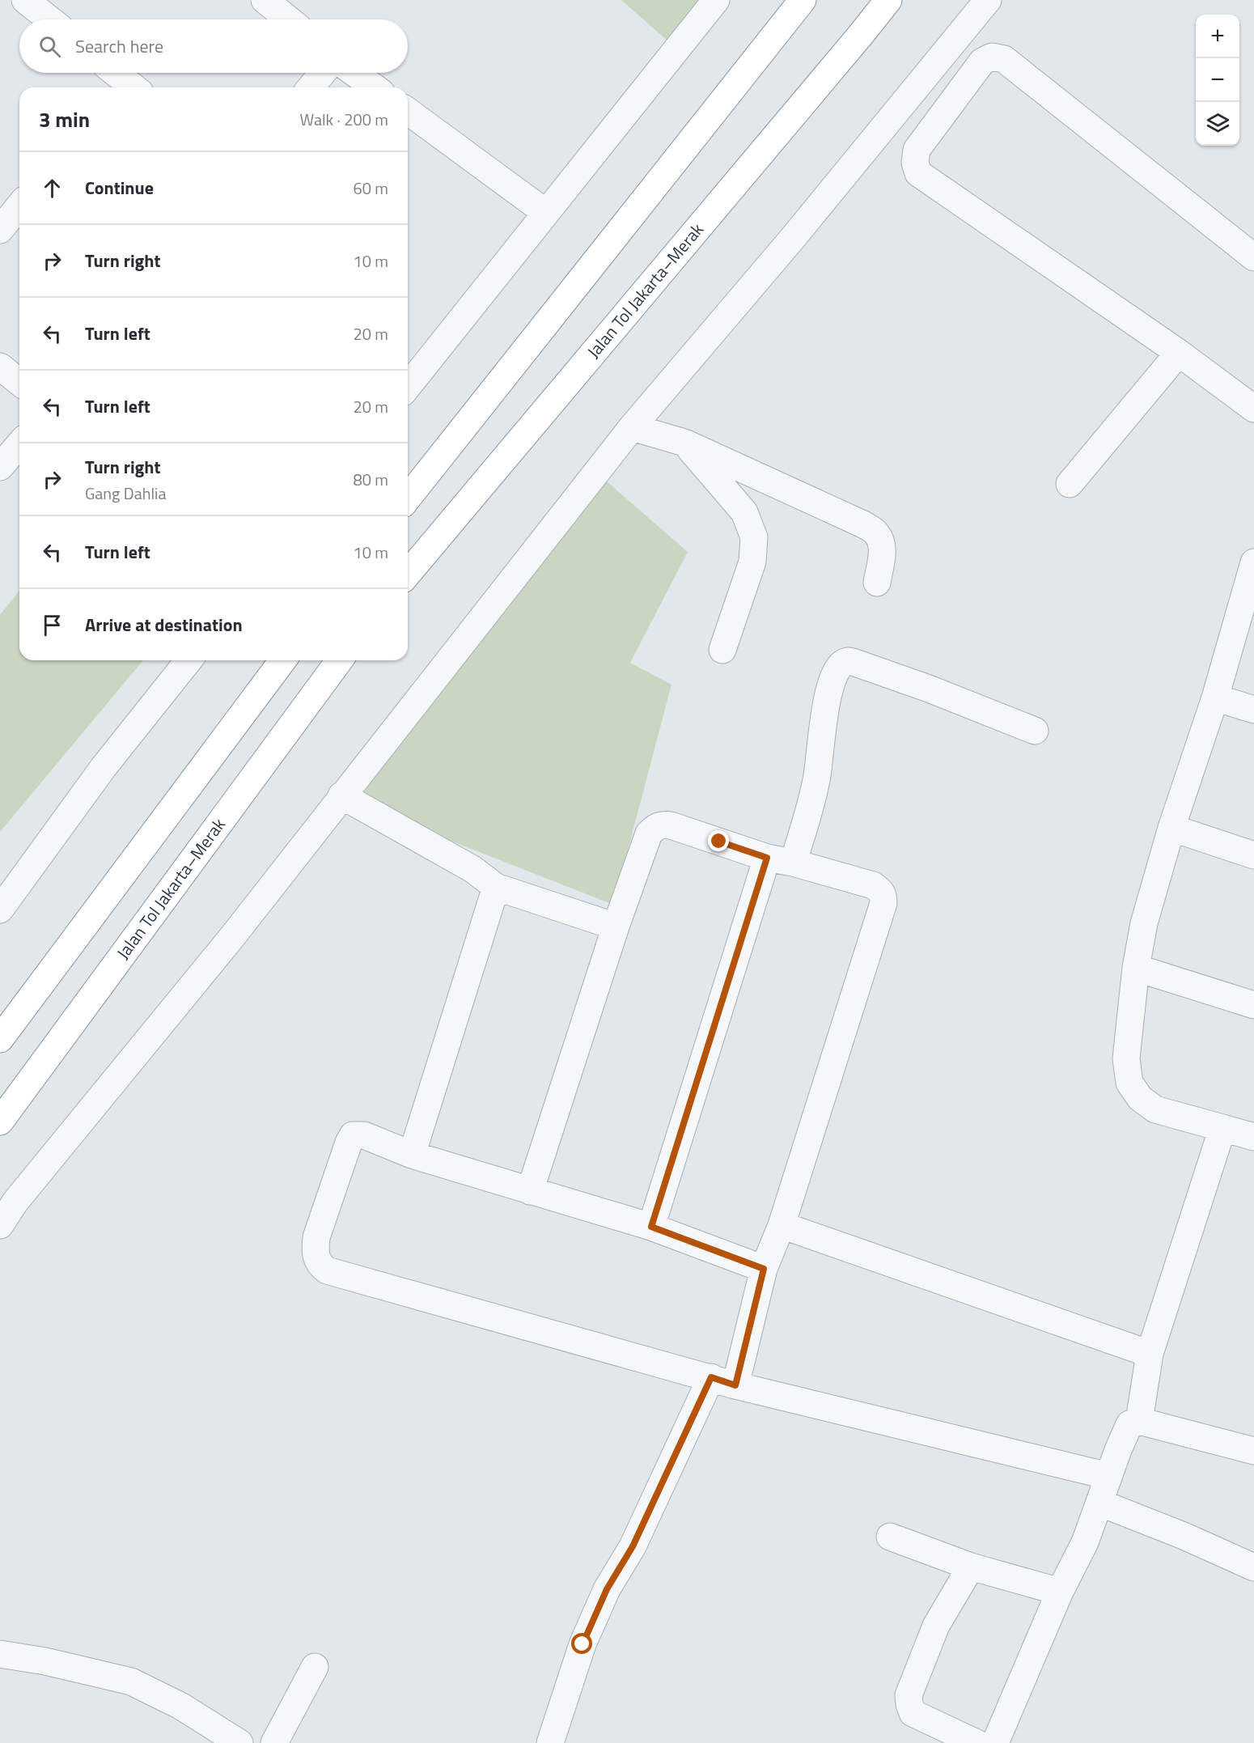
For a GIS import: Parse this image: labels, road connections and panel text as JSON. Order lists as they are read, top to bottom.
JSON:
{
  "streets": {
    "highway": ["Jalan Tol Jakarta–Merak"]
  },
  "page": {
    "map_buttons": ["+", "−"],
    "search": "Search here",
    "heading": ["3 min", "Walk · 200 m"],
    "list": [
      ["Continue", "60 m"],
      ["Turn right", "10 m"],
      ["Turn left", "20 m"],
      ["Turn left", "20 m"],
      ["Turn right", "Gang Dahlia", "80 m"],
      ["Turn left", "10 m"],
      "Arrive at destination"
    ]
  }
}
